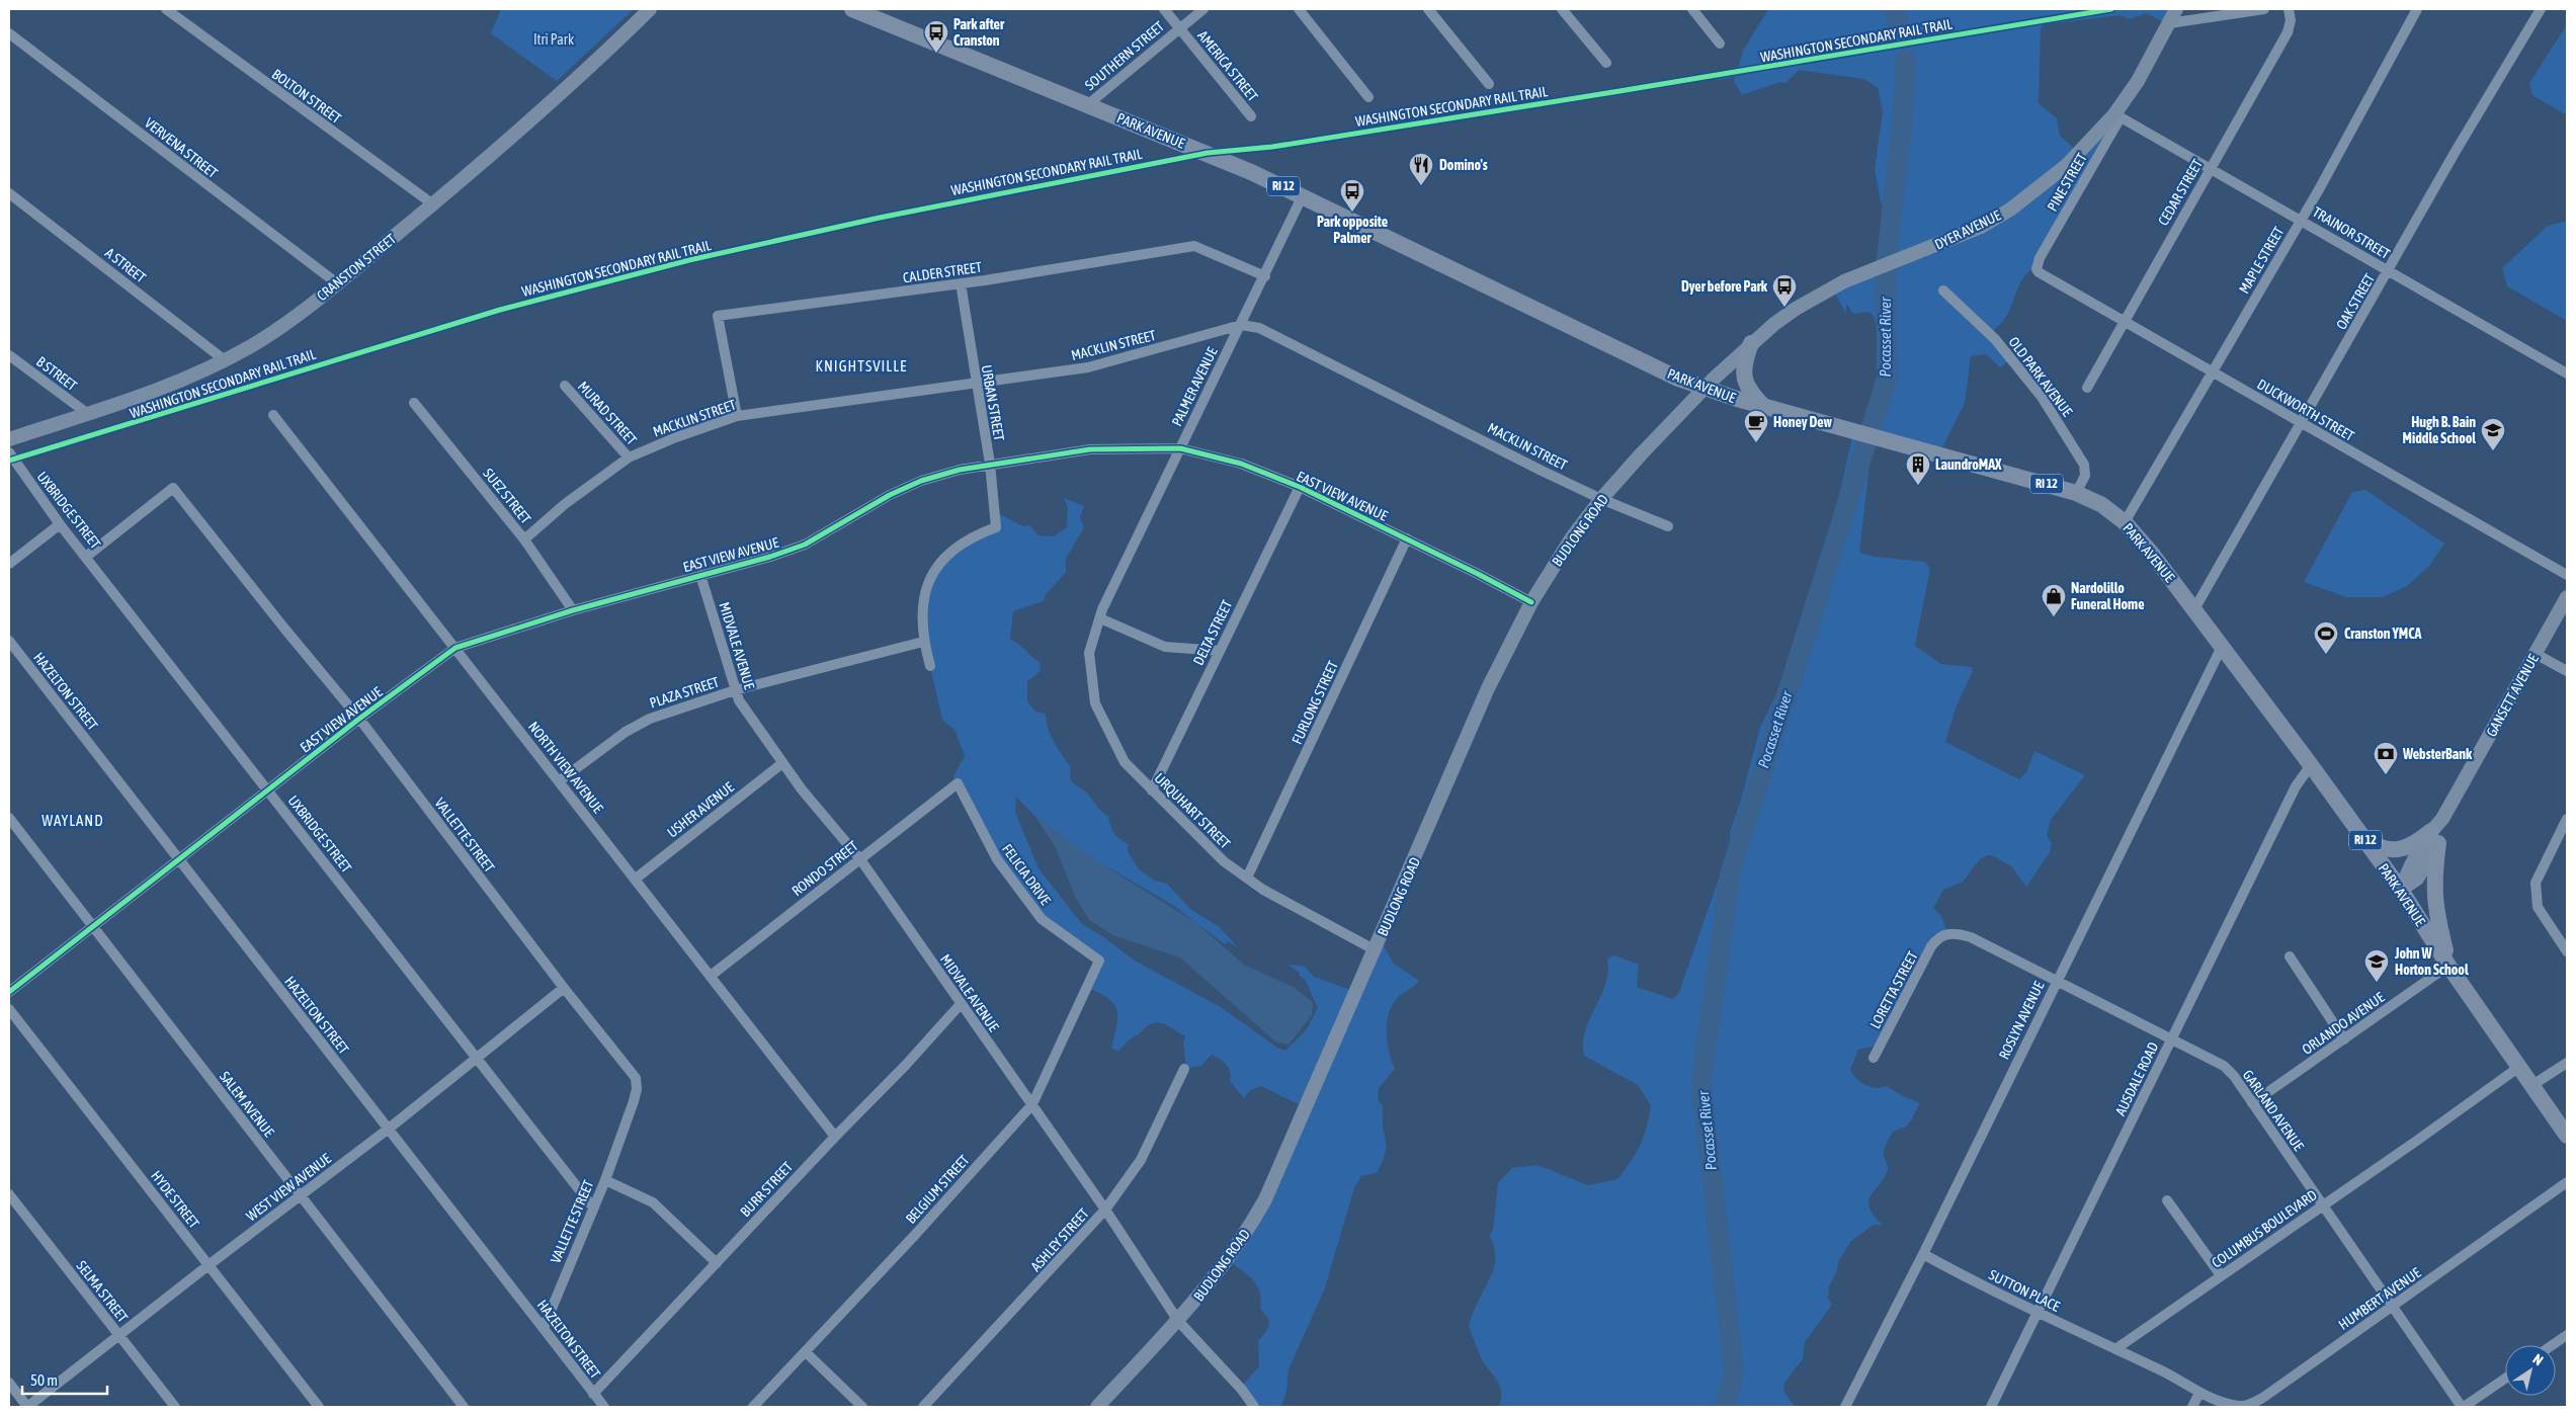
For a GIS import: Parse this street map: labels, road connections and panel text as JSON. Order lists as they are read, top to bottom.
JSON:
{
  "streets": {
    "main road": [
      "PARK AVENUE",
      "RI 12",
      "DYER AVENUE",
      "CRANSTON STREET",
      "BUDLONG ROAD",
      "GANSETT AVENUE"
    ],
    "street": [
      "SOUTHERN STREET",
      "AMERICA STREET",
      "BOLTON STREET",
      "VERVENA STREET",
      "PINE STREET",
      "CEDAR STREET",
      "TRAINOR STREET",
      "MAPLE STREET",
      "A STREET",
      "CALDER STREET",
      "OAK STREET",
      "MACKLIN STREET",
      "B STREET",
      "OLD PARK AVENUE",
      "PALMER AVENUE",
      "URBAN STREET",
      "DUCKWORTH STREET",
      "MURAD STREET",
      "SUEZ STREET",
      "EAST VIEW AVENUE",
      "UXBRIDGE STREET",
      "DELTA STREET",
      "MIDVALE AVENUE",
      "HAZELTON STREET",
      "PLAZA STREET",
      "FURLONG STREET",
      "NORTH VIEW AVENUE",
      "USHER AVENUE",
      "URQUHART STREET",
      "VALLETTE STREET",
      "RONDO STREET",
      "FELICIA DRIVE",
      "LORETTA STREET",
      "ROSLYN AVENUE",
      "ORLANDO AVENUE",
      "AUSDALE ROAD",
      "SALEM AVENUE",
      "GARLAND AVENUE",
      "WEST VIEW AVENUE",
      "BURR STREET",
      "BELGIUM STREET",
      "HYDE STREET",
      "COLUMBUS BOULEVARD",
      "ASHLEY STREET",
      "SUTTON PLACE",
      "SELMA STREET",
      "HUMBERT AVENUE"
    ],
    "cycle path": ["WASHINGTON SECONDARY RAIL TRAIL"]
  },
  "crossings": [
    ["SOUTHERN STREET", "AMERICA STREET"],
    ["SOUTHERN STREET", "PARK AVENUE"],
    ["BOLTON STREET", "CRANSTON STREET"],
    ["PARK AVENUE", "DYER AVENUE"],
    ["PARK AVENUE", "MAPLE STREET"],
    ["PARK AVENUE", "OAK STREET"],
    ["PARK AVENUE", "OLD PARK AVENUE"],
    ["PARK AVENUE", "PALMER AVENUE"],
    ["PARK AVENUE", "BUDLONG ROAD"],
    ["PARK AVENUE", "GANSETT AVENUE"],
    ["PARK AVENUE", "ROSLYN AVENUE"],
    ["PARK AVENUE", "ORLANDO AVENUE"],
    ["PARK AVENUE", "AUSDALE ROAD"],
    ["PARK AVENUE", "COLUMBUS BOULEVARD"],
    ["VERVENA STREET", "CRANSTON STREET"],
    ["PINE STREET", "DYER AVENUE"],
    ["PINE STREET", "TRAINOR STREET"],
    ["PINE STREET", "DUCKWORTH STREET"],
    ["CEDAR STREET", "TRAINOR STREET"],
    ["CEDAR STREET", "DUCKWORTH STREET"],
    ["DYER AVENUE", "TRAINOR STREET"],
    ["DYER AVENUE", "BUDLONG ROAD"],
    ["TRAINOR STREET", "MAPLE STREET"],
    ["TRAINOR STREET", "OAK STREET"],
    ["MAPLE STREET", "DUCKWORTH STREET"],
    ["A STREET", "CRANSTON STREET"],
    ["CRANSTON STREET", "B STREET"],
    ["CALDER STREET", "MACKLIN STREET"],
    ["CALDER STREET", "PALMER AVENUE"],
    ["CALDER STREET", "URBAN STREET"],
    ["OAK STREET", "DUCKWORTH STREET"],
    ["MACKLIN STREET", "PALMER AVENUE"],
    ["MACKLIN STREET", "URBAN STREET"],
    ["MACKLIN STREET", "MURAD STREET"],
    ["MACKLIN STREET", "SUEZ STREET"],
    ["MACKLIN STREET", "BUDLONG ROAD"],
    ["PALMER AVENUE", "EAST VIEW AVENUE"],
    ["PALMER AVENUE", "URQUHART STREET"],
    ["URBAN STREET", "EAST VIEW AVENUE"],
    ["URBAN STREET", "PLAZA STREET"],
    ["SUEZ STREET", "EAST VIEW AVENUE"],
    ["EAST VIEW AVENUE", "UXBRIDGE STREET"],
    ["EAST VIEW AVENUE", "BUDLONG ROAD"],
    ["EAST VIEW AVENUE", "DELTA STREET"],
    ["EAST VIEW AVENUE", "MIDVALE AVENUE"],
    ["EAST VIEW AVENUE", "HAZELTON STREET"],
    ["EAST VIEW AVENUE", "FURLONG STREET"],
    ["EAST VIEW AVENUE", "NORTH VIEW AVENUE"],
    ["EAST VIEW AVENUE", "VALLETTE STREET"],
    ["EAST VIEW AVENUE", "SALEM AVENUE"],
    ["UXBRIDGE STREET", "VALLETTE STREET"],
    ["UXBRIDGE STREET", "WEST VIEW AVENUE"],
    ["BUDLONG ROAD", "MIDVALE AVENUE"],
    ["BUDLONG ROAD", "URQUHART STREET"],
    ["DELTA STREET", "URQUHART STREET"],
    ["MIDVALE AVENUE", "PLAZA STREET"],
    ["MIDVALE AVENUE", "USHER AVENUE"],
    ["MIDVALE AVENUE", "RONDO STREET"],
    ["MIDVALE AVENUE", "BURR STREET"],
    ["MIDVALE AVENUE", "BELGIUM STREET"],
    ["MIDVALE AVENUE", "ASHLEY STREET"],
    ["HAZELTON STREET", "VALLETTE STREET"],
    ["HAZELTON STREET", "WEST VIEW AVENUE"],
    ["HAZELTON STREET", "BURR STREET"],
    ["PLAZA STREET", "NORTH VIEW AVENUE"],
    ["FURLONG STREET", "URQUHART STREET"],
    ["NORTH VIEW AVENUE", "USHER AVENUE"],
    ["NORTH VIEW AVENUE", "RONDO STREET"],
    ["NORTH VIEW AVENUE", "BURR STREET"],
    ["VALLETTE STREET", "WEST VIEW AVENUE"],
    ["RONDO STREET", "FELICIA DRIVE"],
    ["FELICIA DRIVE", "BELGIUM STREET"],
    ["LORETTA STREET", "GARLAND AVENUE"],
    ["ROSLYN AVENUE", "GARLAND AVENUE"],
    ["ROSLYN AVENUE", "SUTTON PLACE"],
    ["ORLANDO AVENUE", "GARLAND AVENUE"],
    ["AUSDALE ROAD", "GARLAND AVENUE"],
    ["AUSDALE ROAD", "SUTTON PLACE"],
    ["SALEM AVENUE", "WEST VIEW AVENUE"],
    ["GARLAND AVENUE", "COLUMBUS BOULEVARD"],
    ["GARLAND AVENUE", "HUMBERT AVENUE"],
    ["WEST VIEW AVENUE", "HYDE STREET"],
    ["WEST VIEW AVENUE", "SELMA STREET"],
    ["COLUMBUS BOULEVARD", "SUTTON PLACE"]
  ],
  "districts": ["KNIGHTSVILLE", "WAYLAND"],
  "water": ["Pocasset River"],
  "parks": ["Itri Park"],
  "places": {
    "bus stop": ["Park after Cranston", "Park opposite Palmer", "Dyer before Park"],
    "restaurant": ["Domino's"],
    "cafe": ["Honey Dew"],
    "school or university": ["Hugh B. Bain Middle School", "John W Horton School"],
    "building": ["LaundroMAX"],
    "shop": ["Nardolillo Funeral Home"],
    "sports": ["Cranston YMCA"],
    "bank": ["WebsterBank"]
  },
  "scale_bar": "50 m",
  "north": "top right"
}
